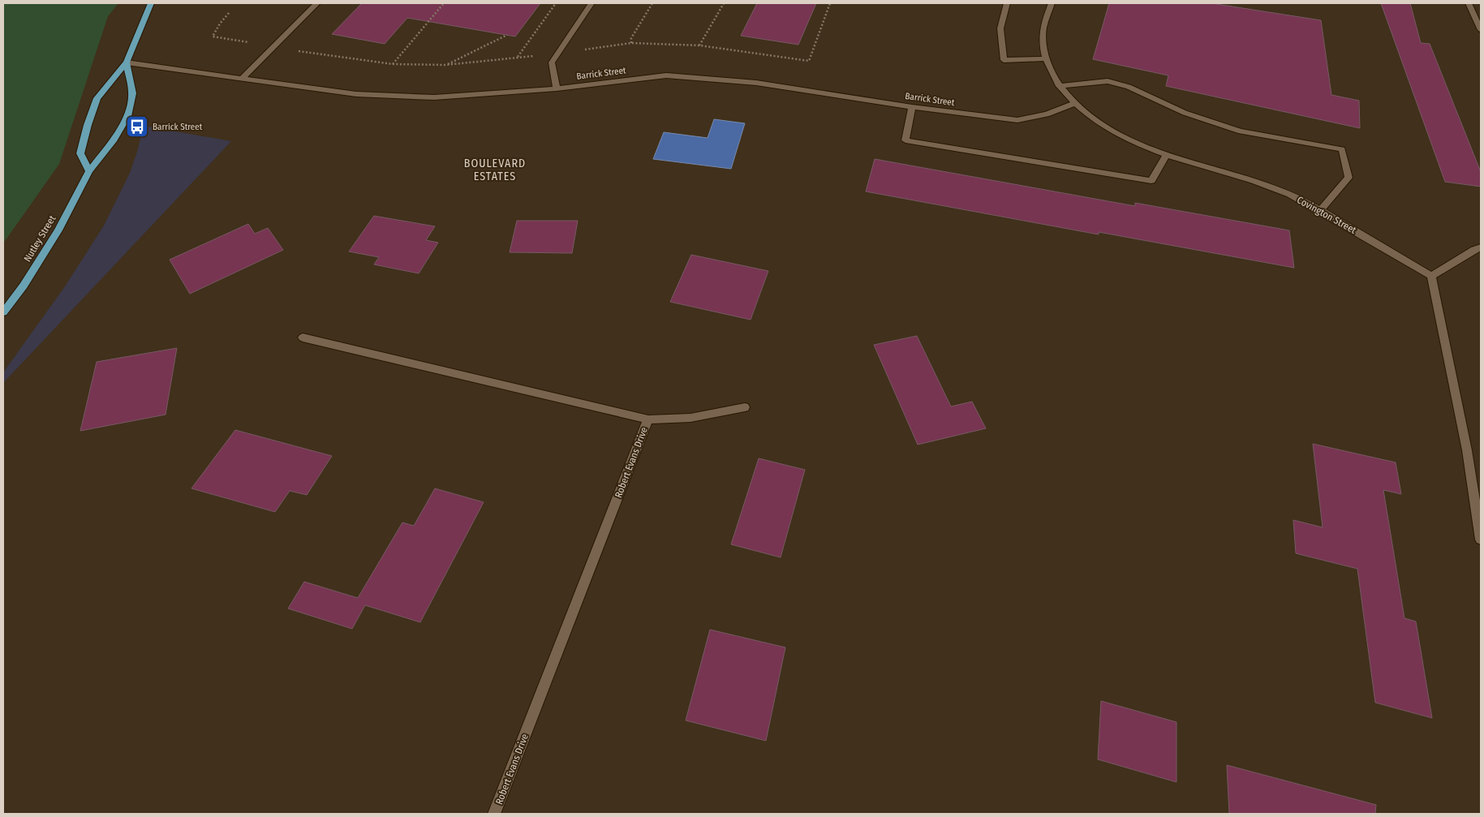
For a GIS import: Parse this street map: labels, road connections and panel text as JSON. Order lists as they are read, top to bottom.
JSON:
{
  "streets": {
    "main road": ["Nutley Street"],
    "street": ["Barrick Street", "Covington Street", "Robert Evans Drive"]
  },
  "crossings": [
    ["Barrick Street", "Covington Street"],
    ["Barrick Street", "Nutley Street"]
  ],
  "districts": ["BOULEVARD ESTATES"],
  "places": {
    "bus stop": ["Barrick Street"]
  }
}
